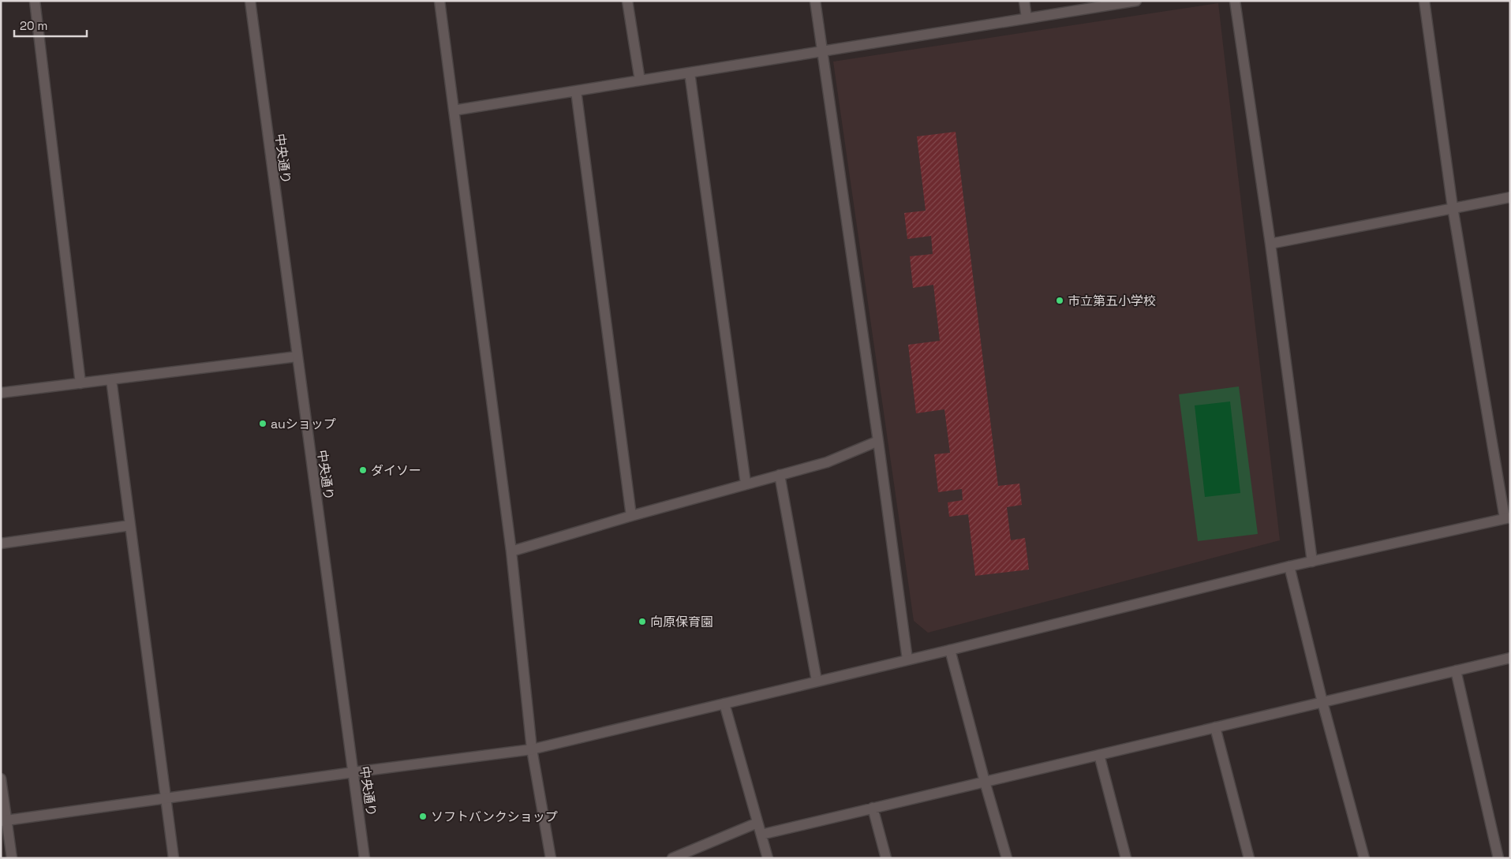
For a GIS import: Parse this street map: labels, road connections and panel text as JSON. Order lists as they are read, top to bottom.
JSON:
{
  "streets": {
    "street": ["中央通り"]
  },
  "places": [
    "市立第五小学校",
    "auショップ",
    "ダイソー",
    "向原保育園",
    "ソフトバンクショップ"
  ],
  "scale_bar": "20 m"
}
